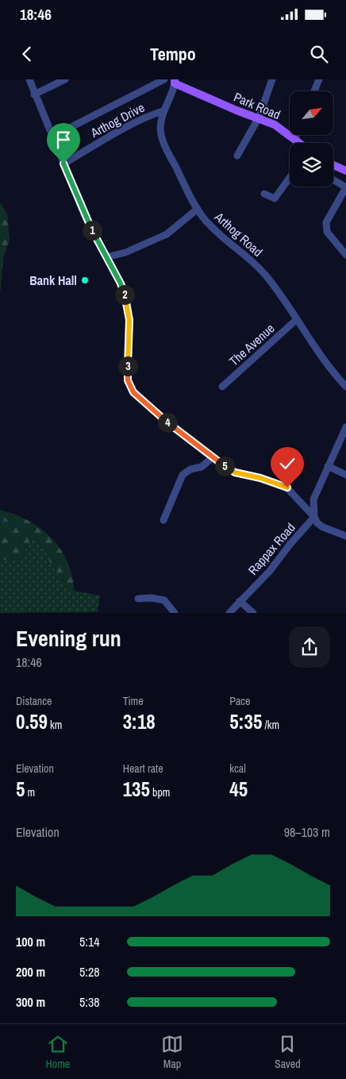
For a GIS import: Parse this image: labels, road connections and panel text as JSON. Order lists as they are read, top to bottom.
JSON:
{
  "streets": {
    "main road": ["Park Road"],
    "street": [
      "Arthog Drive",
      "Arthog Road",
      "The Avenue",
      "Rappax Road"
    ]
  },
  "crossings": [
    ["Park Road", "Arthog Road"],
    ["Arthog Drive", "Arthog Road"],
    ["Arthog Road", "The Avenue"]
  ],
  "places": ["Bank Hall"],
  "north": "top right",
  "page": {
    "status": "18:46",
    "header": "Tempo",
    "pins": [
      "1",
      "2",
      "3",
      "4",
      "5"
    ],
    "heading": ["Evening run", "18:46"],
    "stats": [
      ["Distance", "0.59 km"],
      ["Time", "3:18"],
      ["Pace", "5:35 /km"],
      ["Elevation", "5 m"],
      ["Heart rate", "135 bpm"],
      ["kcal", "45"]
    ],
    "chart": ["Elevation", "98–103 m"],
    "list": [
      {
        "name": "100 m",
        "note": "5:14"
      },
      {
        "name": "200 m",
        "note": "5:28"
      },
      {
        "name": "300 m",
        "note": "5:38"
      }
    ],
    "tabs": ["Home", "Map", "Saved"]
  }
}
